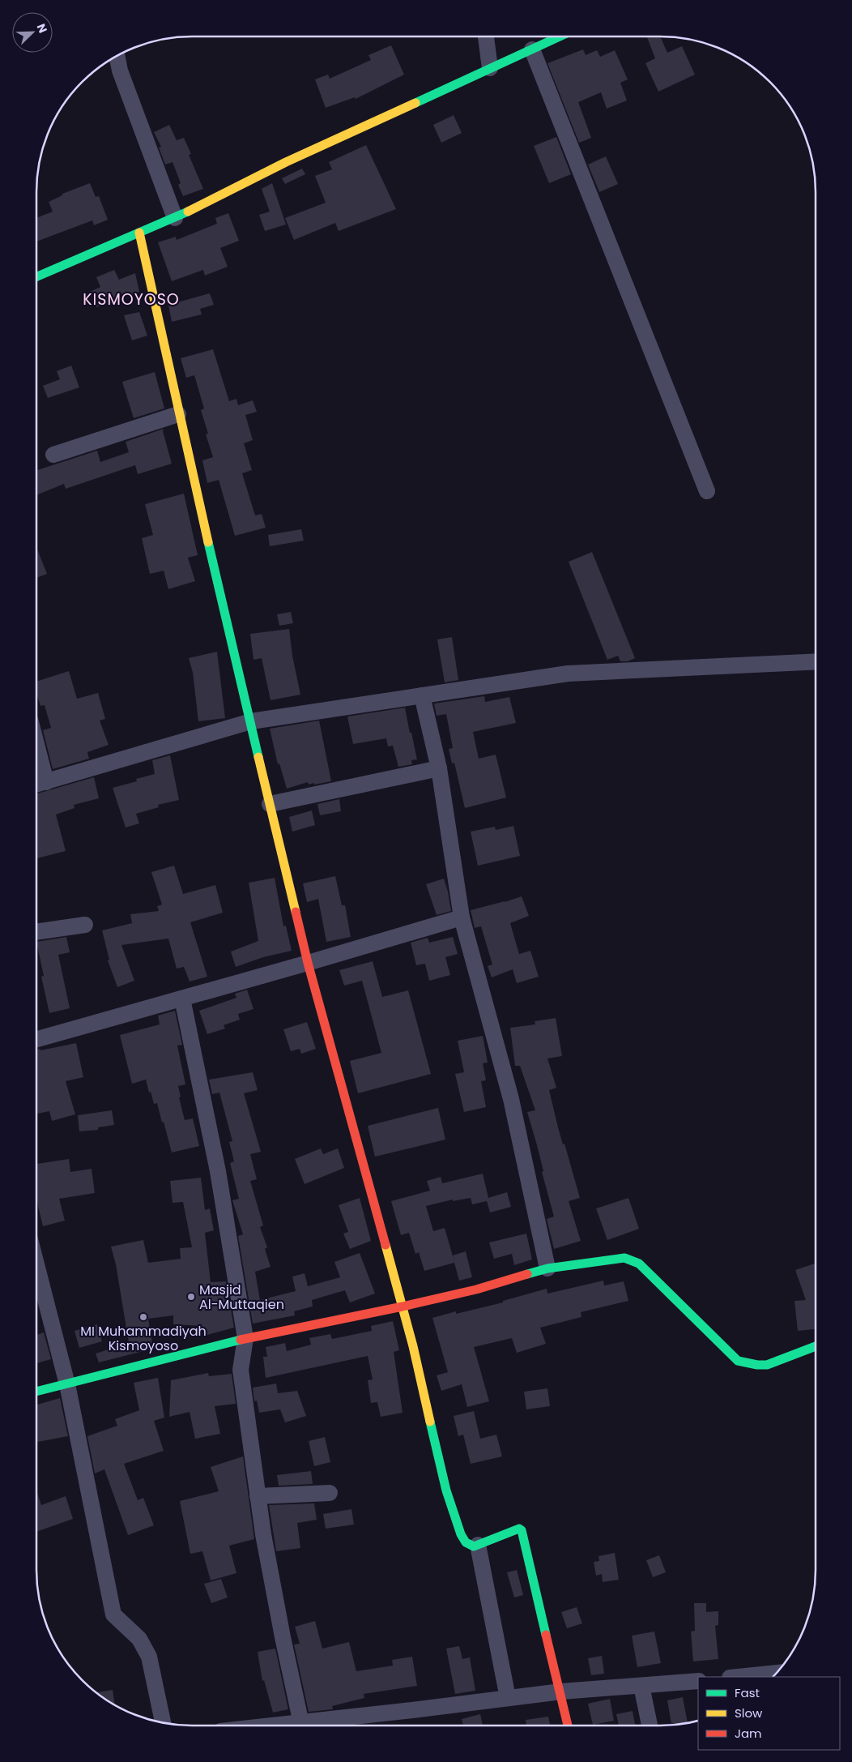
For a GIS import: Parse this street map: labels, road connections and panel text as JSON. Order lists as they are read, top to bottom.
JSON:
{
  "districts": ["KISMOYOSO"],
  "places": ["Masjid Al-Muttaqien", "MI Muhammadiyah Kismoyoso"],
  "legend": ["Fast", "Slow", "Jam"],
  "north": "top right"
}
